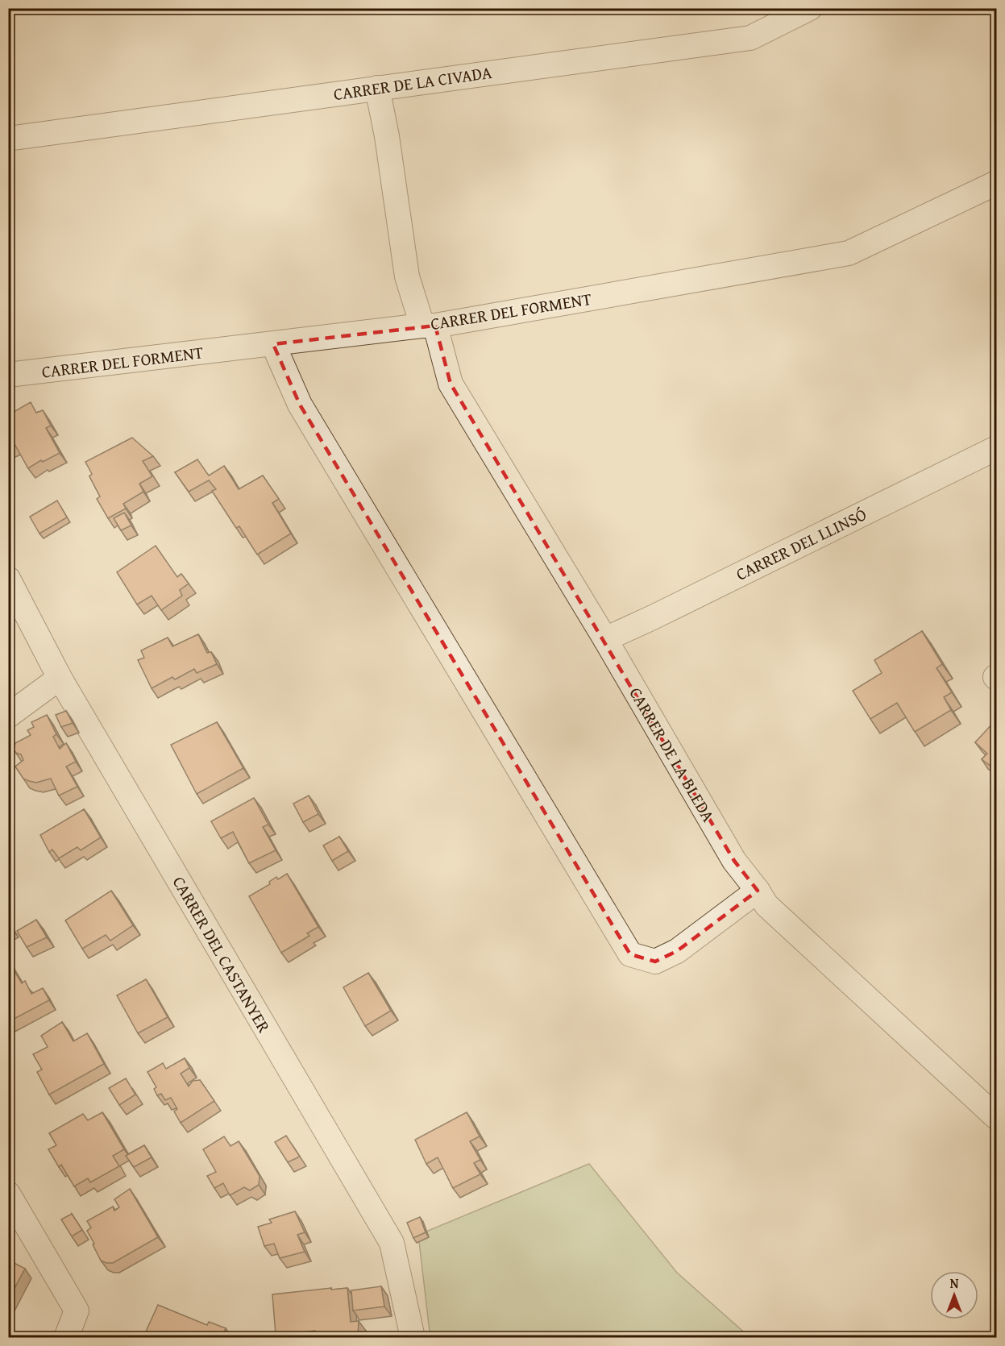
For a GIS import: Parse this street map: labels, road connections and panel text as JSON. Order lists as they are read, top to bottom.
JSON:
{
  "streets": {
    "street": [
      "CARRER DE LA CIVADA",
      "CARRER DEL FORMENT",
      "CARRER DEL LLINSÓ",
      "CARRER DE LA BLEDA",
      "CARRER DEL CASTANYER"
    ]
  },
  "crossings": [
    ["CARRER DE LA CIVADA", "CARRER DE LA BLEDA"],
    ["CARRER DEL FORMENT", "CARRER DE LA BLEDA"],
    ["CARRER DEL LLINSÓ", "CARRER DE LA BLEDA"]
  ],
  "north": "top"
}
